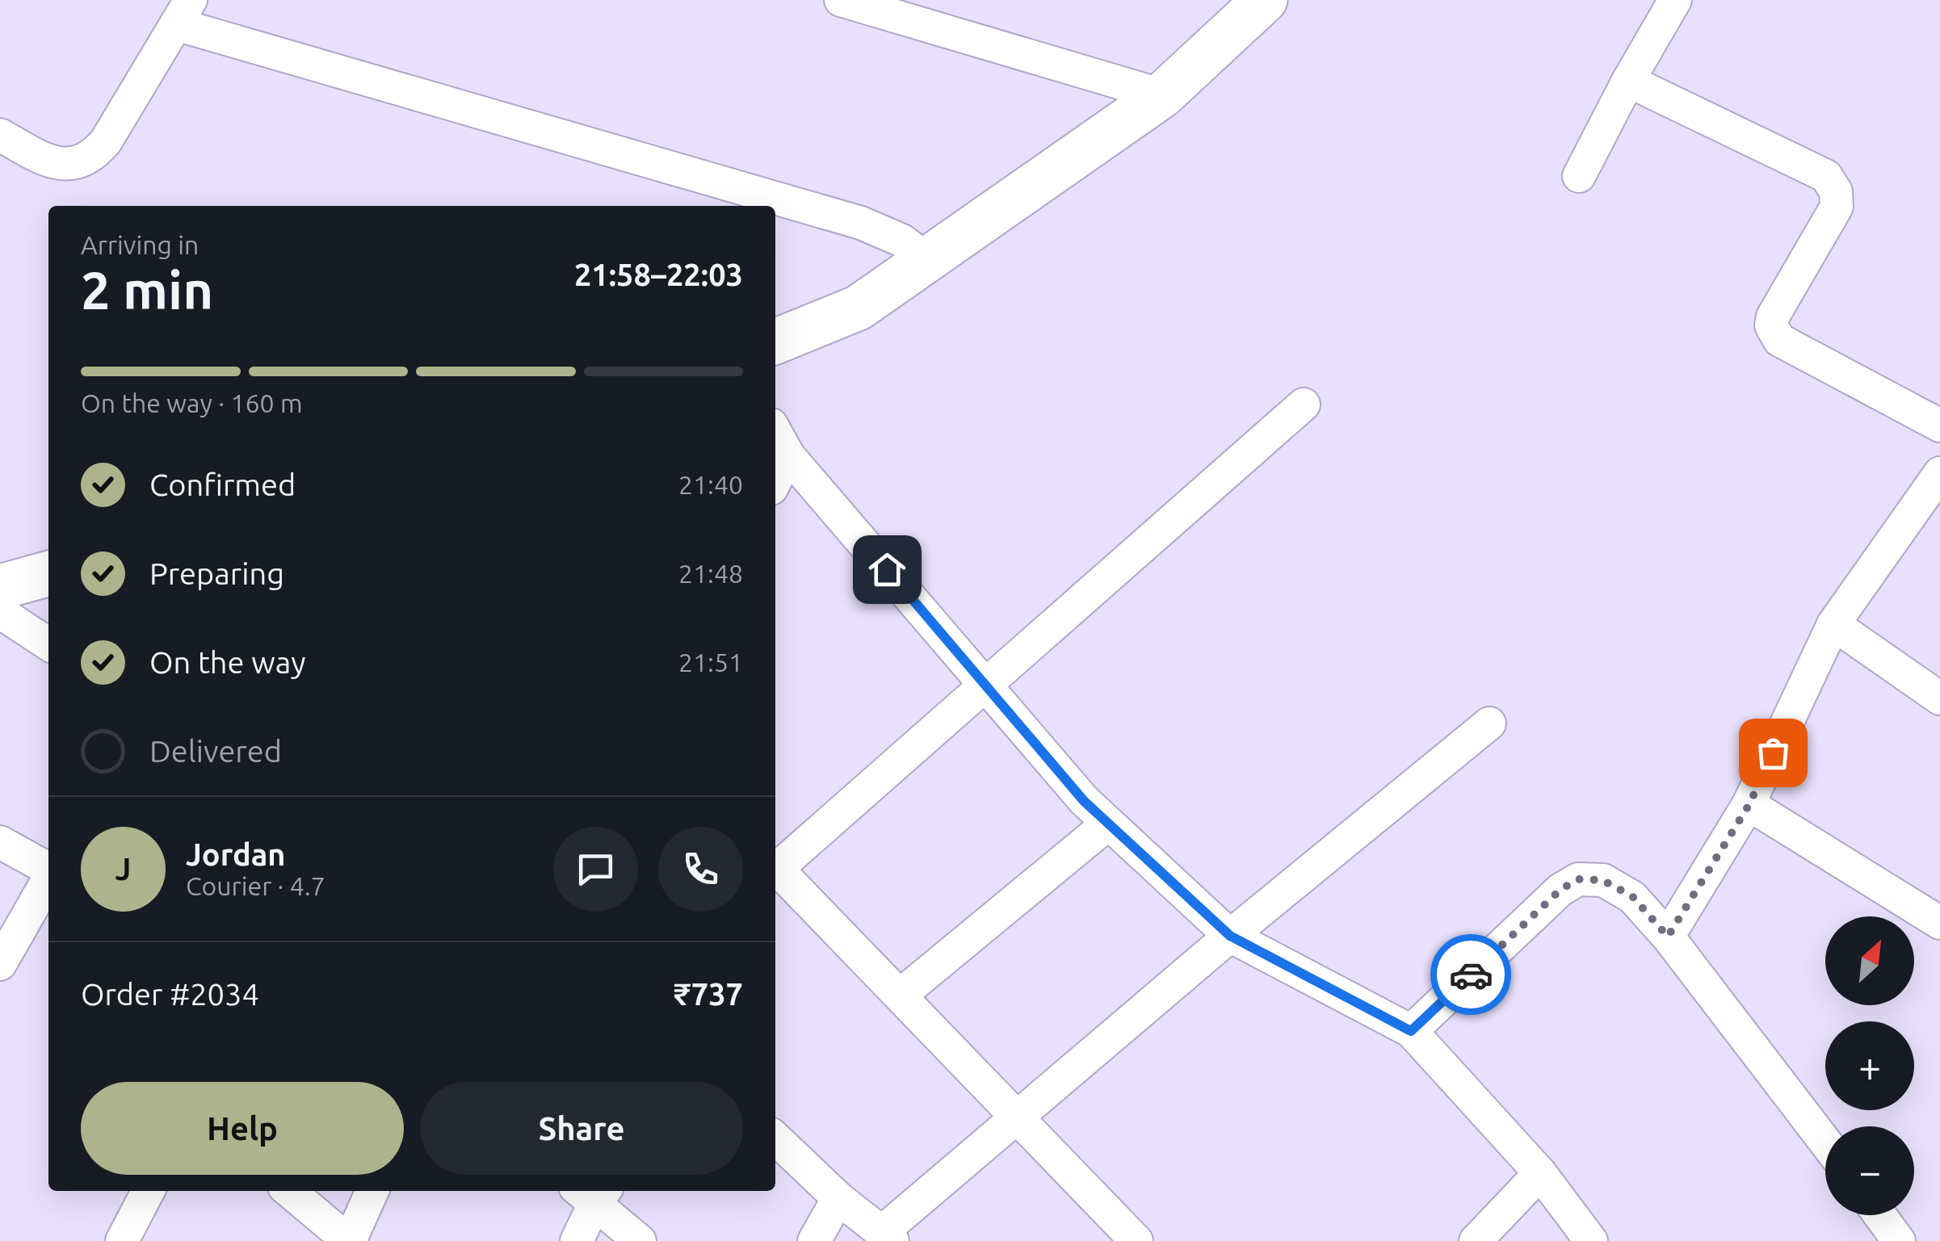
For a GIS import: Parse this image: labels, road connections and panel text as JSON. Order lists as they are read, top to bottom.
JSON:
{
  "north": "top right",
  "page": {
    "heading": ["2 min", "Arriving in", "21:58–22:03"],
    "panel": [
      "Jordan",
      "Courier · 4.7",
      "Order #2034",
      "₹737"
    ],
    "bar": "On the way · 160 m",
    "list": [
      ["Confirmed", "21:40"],
      ["Preparing", "21:48"],
      ["On the way", "21:51"],
      "Delivered"
    ],
    "round": "J",
    "map_buttons": ["+", "−"],
    "buttons": ["Help", "Share"]
  }
}
